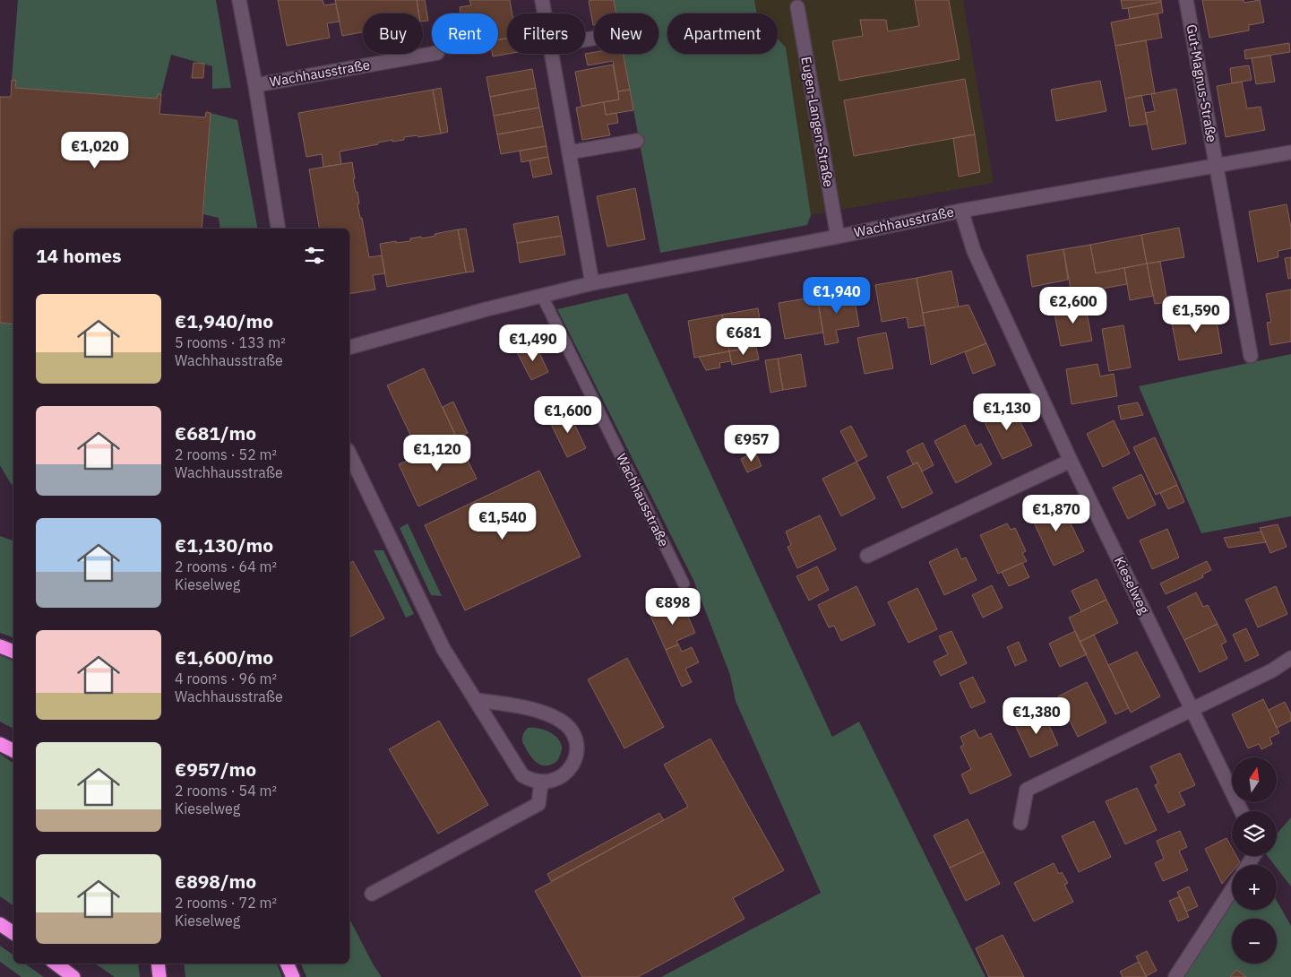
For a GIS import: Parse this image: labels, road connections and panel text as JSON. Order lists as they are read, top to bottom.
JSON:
{
  "streets": {
    "street": [
      "Wachhausstraße",
      "Gut-Magnus-Straße",
      "Eugen-Langen-Straße",
      "Kieselweg"
    ]
  },
  "crossings": [
    ["Wachhausstraße", "Gut-Magnus-Straße"],
    ["Wachhausstraße", "Eugen-Langen-Straße"],
    ["Wachhausstraße", "Kieselweg"]
  ],
  "north": "top",
  "page": {
    "chip": [
      "Buy",
      "Rent",
      "Filters",
      "New",
      "Apartment"
    ],
    "price": [
      "€1,020",
      "€1,940",
      "€2,600",
      "€1,590",
      "€681",
      "€1,490",
      "€1,130",
      "€1,600",
      "€957",
      "€1,120",
      "€1,870",
      "€1,540",
      "€898",
      "€1,380"
    ],
    "heading": "14 homes",
    "list": [
      {
        "name": "€1,940/mo",
        "note": "5 rooms · 133 m² · Wachhausstraße"
      },
      {
        "name": "€681/mo",
        "note": "2 rooms · 52 m² · Wachhausstraße"
      },
      {
        "name": "€1,130/mo",
        "note": "2 rooms · 64 m² · Kieselweg"
      },
      {
        "name": "€1,600/mo",
        "note": "4 rooms · 96 m² · Wachhausstraße"
      },
      {
        "name": "€957/mo",
        "note": "2 rooms · 54 m² · Kieselweg"
      },
      {
        "name": "€898/mo",
        "note": "2 rooms · 72 m² · Kieselweg"
      }
    ],
    "map_buttons": ["+", "−"]
  }
}
